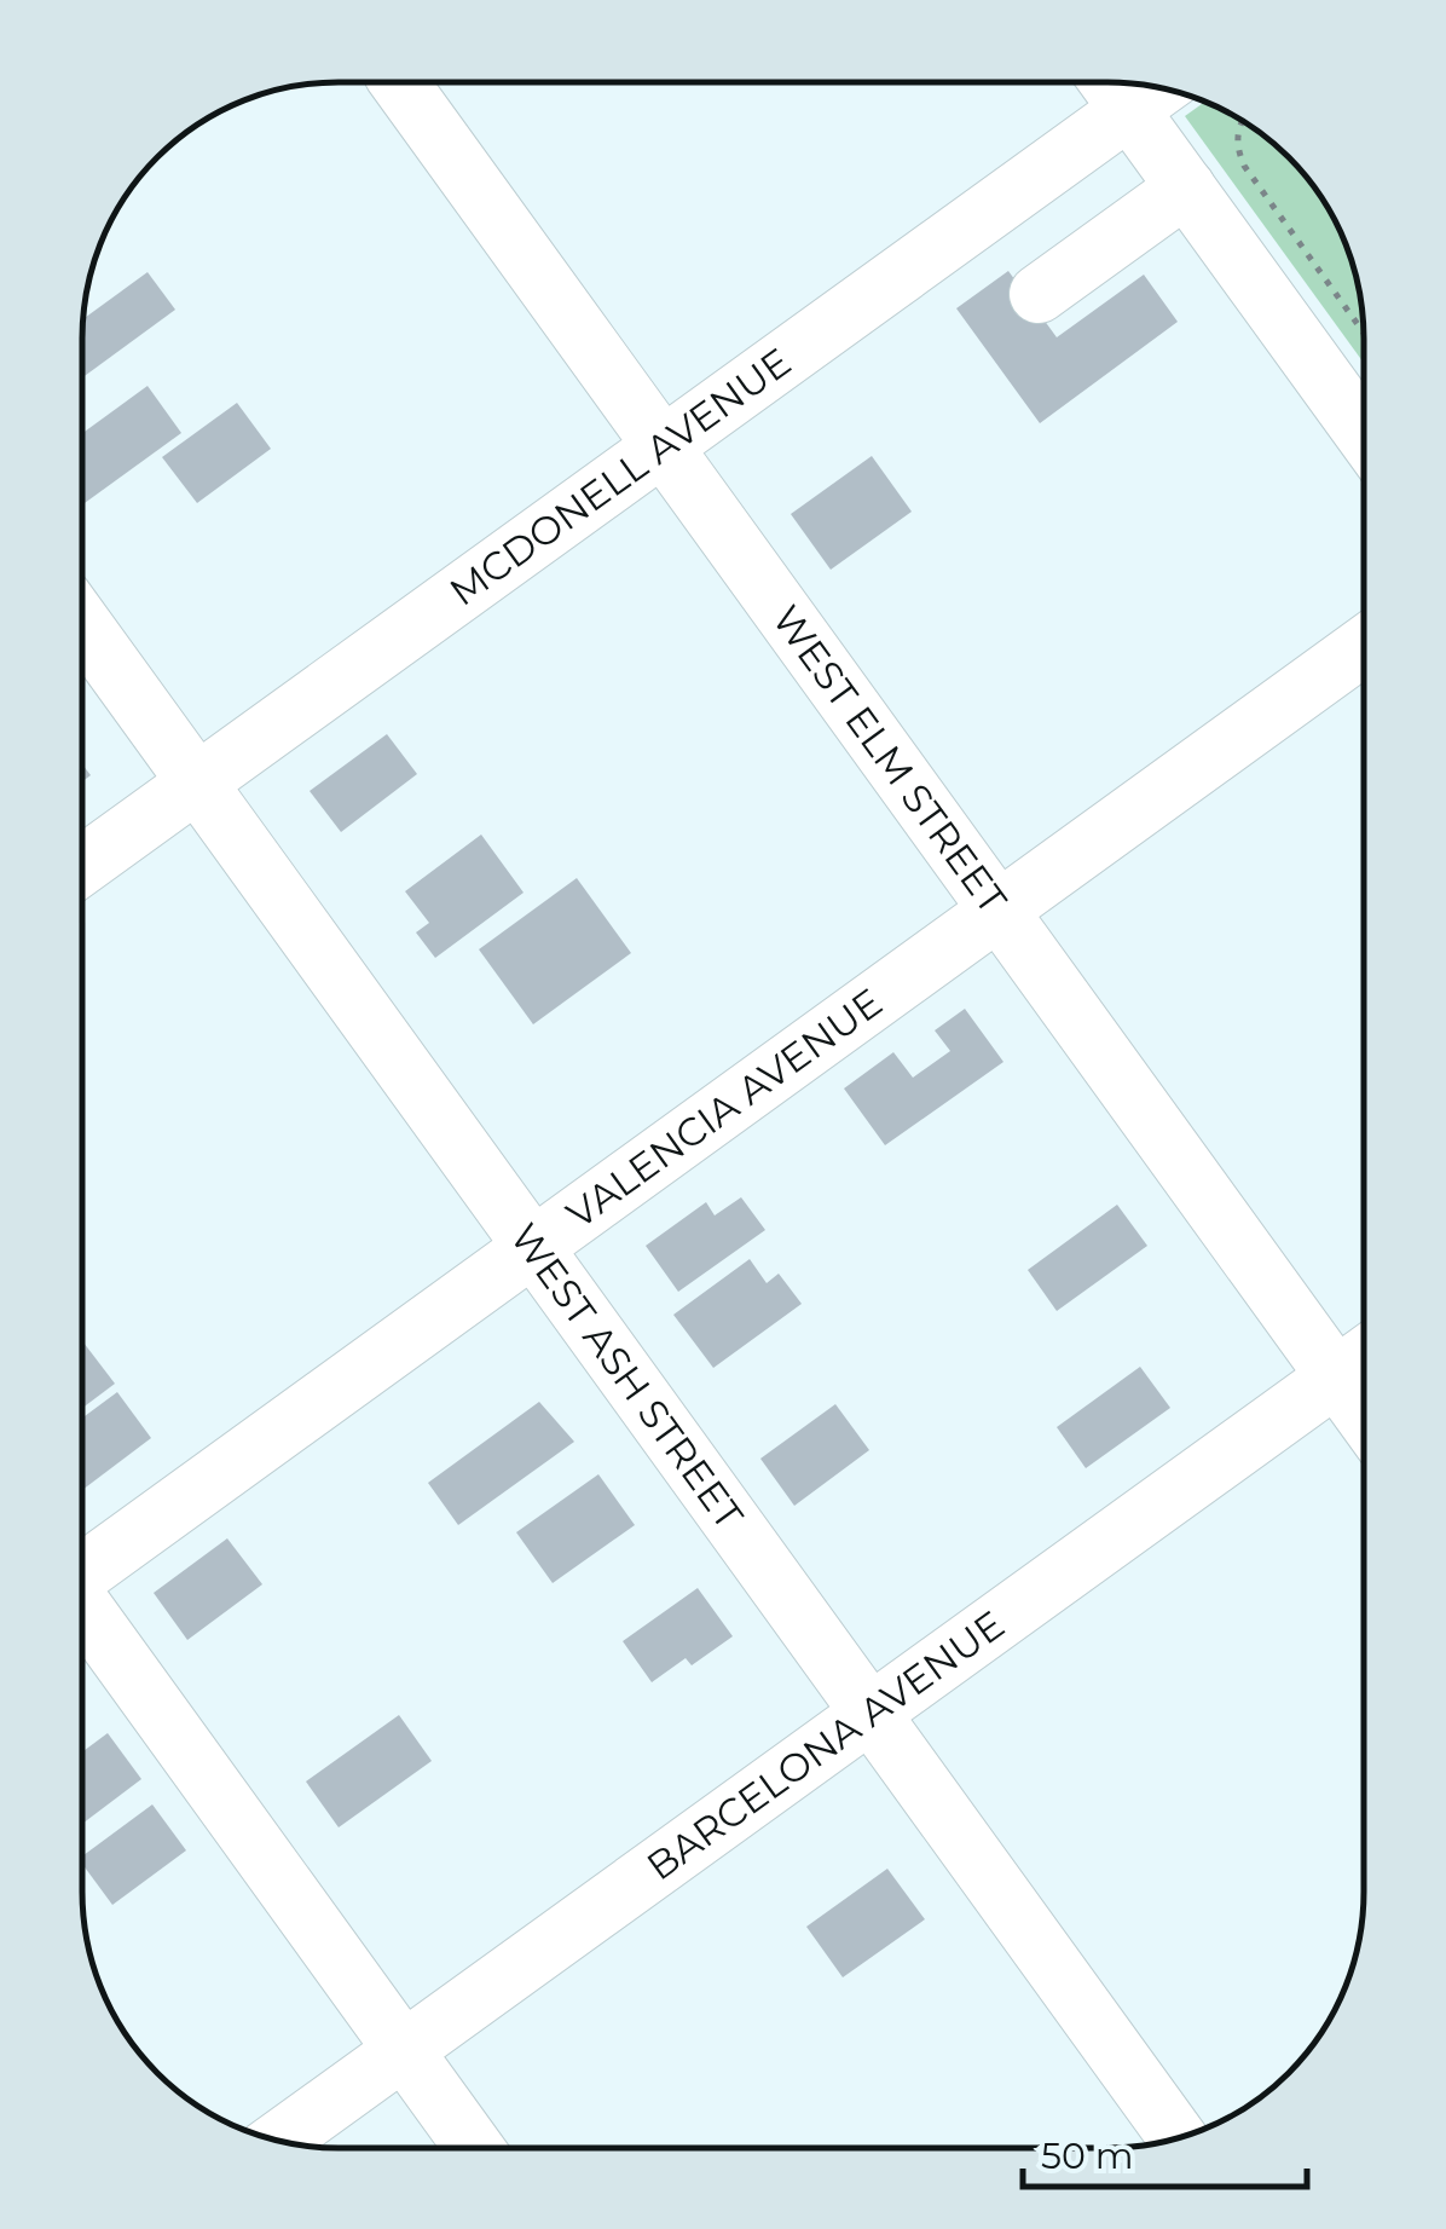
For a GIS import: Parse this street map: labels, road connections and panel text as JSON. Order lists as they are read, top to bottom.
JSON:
{
  "streets": {
    "street": [
      "MCDONELL AVENUE",
      "WEST ELM STREET",
      "VALENCIA AVENUE",
      "WEST ASH STREET",
      "BARCELONA AVENUE"
    ]
  },
  "crossings": [
    ["MCDONELL AVENUE", "WEST ELM STREET"],
    ["MCDONELL AVENUE", "WEST ASH STREET"],
    ["WEST ELM STREET", "VALENCIA AVENUE"],
    ["WEST ELM STREET", "BARCELONA AVENUE"],
    ["VALENCIA AVENUE", "WEST ASH STREET"],
    ["WEST ASH STREET", "BARCELONA AVENUE"]
  ],
  "scale_bar": "50 m"
}
